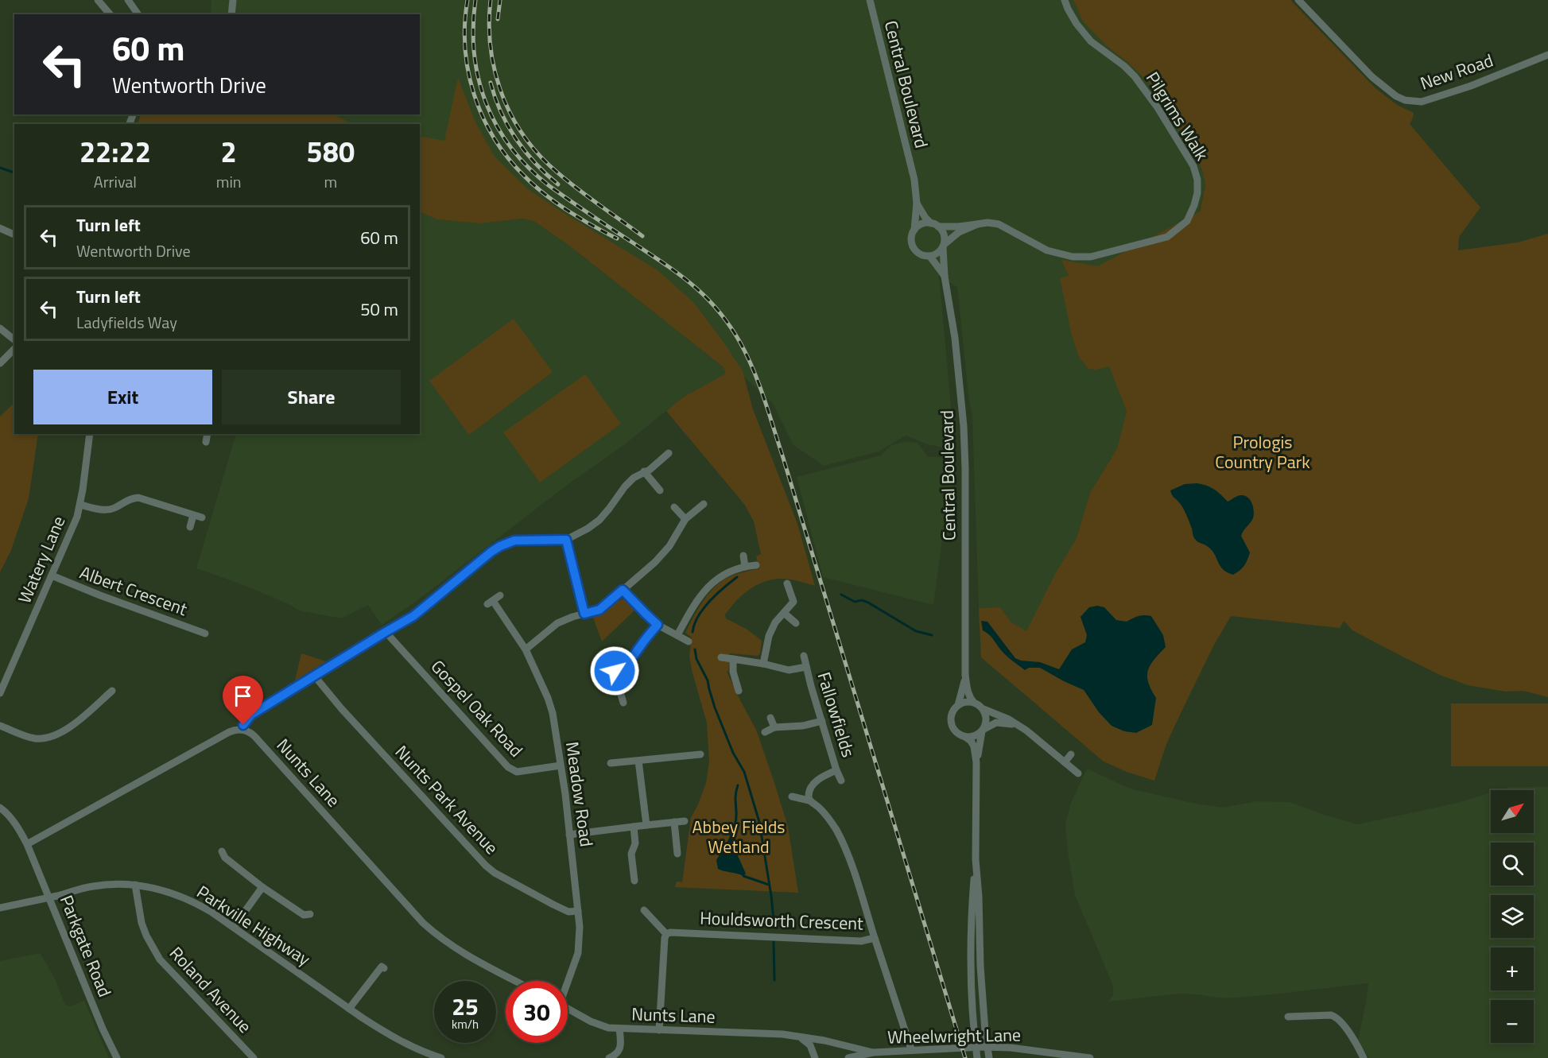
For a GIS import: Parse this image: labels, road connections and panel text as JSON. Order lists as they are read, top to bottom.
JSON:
{
  "streets": {
    "street": [
      "New Road",
      "Central Boulevard",
      "Pilgrims Walk",
      "Watery Lane",
      "Albert Crescent",
      "Gospel Oak Road",
      "Fallowfields",
      "Nunts Lane",
      "Meadow Road",
      "Nunts Park Avenue",
      "Houldsworth Crescent",
      "Parkville Highway",
      "Parkgate Road",
      "Roland Avenue",
      "Wheelwright Lane"
    ]
  },
  "crossings": [
    ["Central Boulevard", "Pilgrims Walk"],
    ["Watery Lane", "Albert Crescent"],
    ["Gospel Oak Road", "Meadow Road"],
    ["Nunts Lane", "Wheelwright Lane"],
    ["Meadow Road", "Nunts Park Avenue"],
    ["Houldsworth Crescent", "Wheelwright Lane"],
    ["Parkville Highway", "Parkgate Road"],
    ["Parkville Highway", "Roland Avenue"]
  ],
  "parks": ["Prologis Country Park", "Abbey Fields Wetland"],
  "north": "top right",
  "page": {
    "turn": ["60 m", "Wentworth Drive"],
    "eta": [
      "22:22",
      "Arrival",
      "2",
      "min",
      "580",
      "m"
    ],
    "list": [
      {
        "name": "Turn left",
        "note": "Wentworth Drive",
        "value": "60 m"
      },
      {
        "name": "Turn left",
        "note": "Ladyfields Way",
        "value": "50 m"
      }
    ],
    "buttons": ["Exit", "Share"],
    "map_buttons": ["+", "−"],
    "speed": "25 km/h",
    "limit": "30"
  }
}
